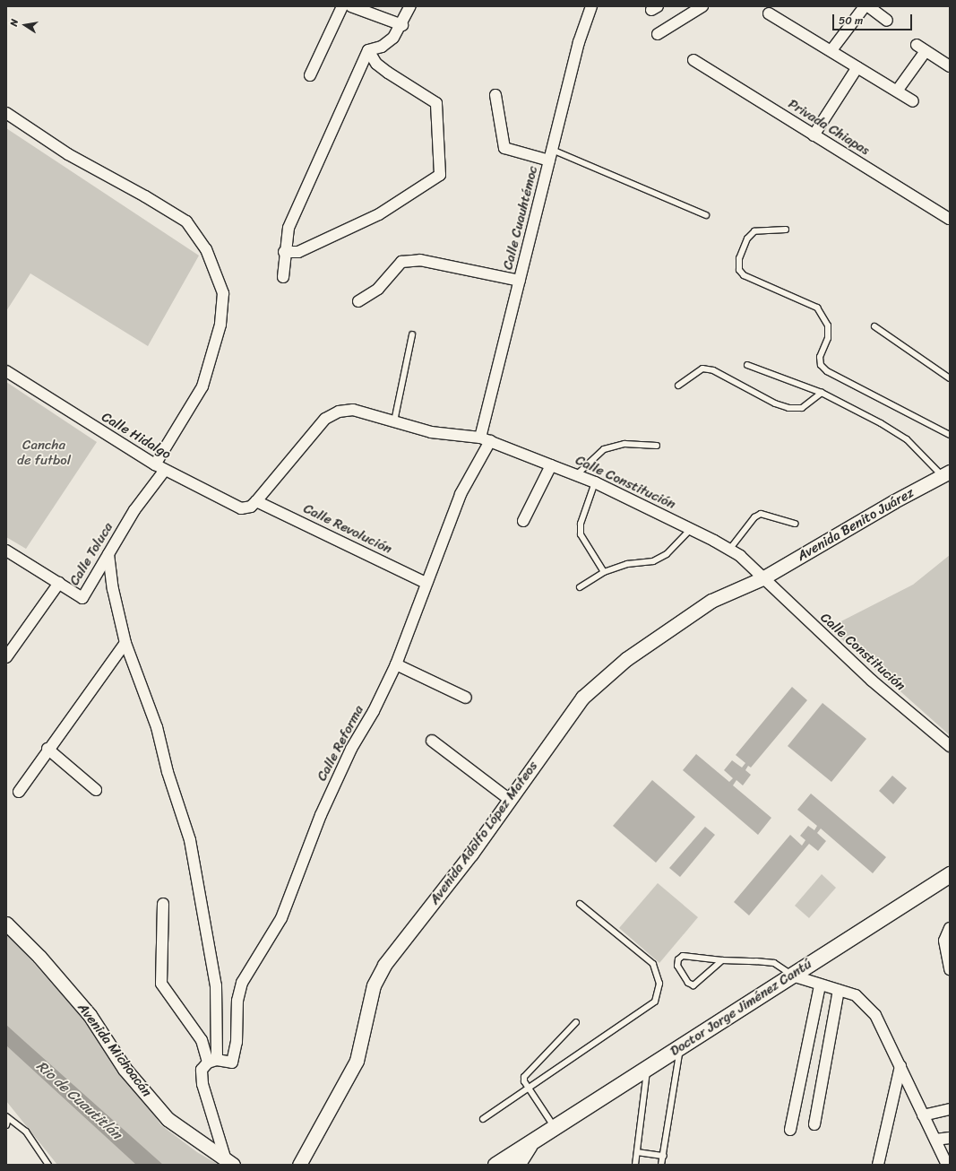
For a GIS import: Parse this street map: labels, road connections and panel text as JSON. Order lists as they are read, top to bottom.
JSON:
{
  "streets": {
    "main road": ["Doctor Jorge Jiménez Cantú"],
    "street": [
      "Privada Chiapas",
      "Calle Cuauhtémoc",
      "Calle Hidalgo",
      "Calle Constitución",
      "Avenida Benito Juárez",
      "Calle Revolución",
      "Calle Toluca",
      "Calle Reforma",
      "Avenida Adolfo López Mateos",
      "Avenida Michoacán"
    ]
  },
  "crossings": [
    ["Calle Cuauhtémoc", "Calle Constitución"],
    ["Calle Cuauhtémoc", "Calle Reforma"],
    ["Calle Hidalgo", "Calle Constitución"],
    ["Calle Hidalgo", "Calle Revolución"],
    ["Calle Hidalgo", "Calle Toluca"],
    ["Calle Constitución", "Avenida Benito Juárez"],
    ["Calle Constitución", "Calle Revolución"],
    ["Calle Constitución", "Calle Reforma"],
    ["Calle Constitución", "Avenida Adolfo López Mateos"],
    ["Avenida Benito Juárez", "Avenida Adolfo López Mateos"],
    ["Calle Revolución", "Calle Reforma"]
  ],
  "water": ["Rio de Cuautitlán"],
  "parks": ["Cancha de futbol"],
  "scale_bar": "50 m",
  "north": "left"
}
